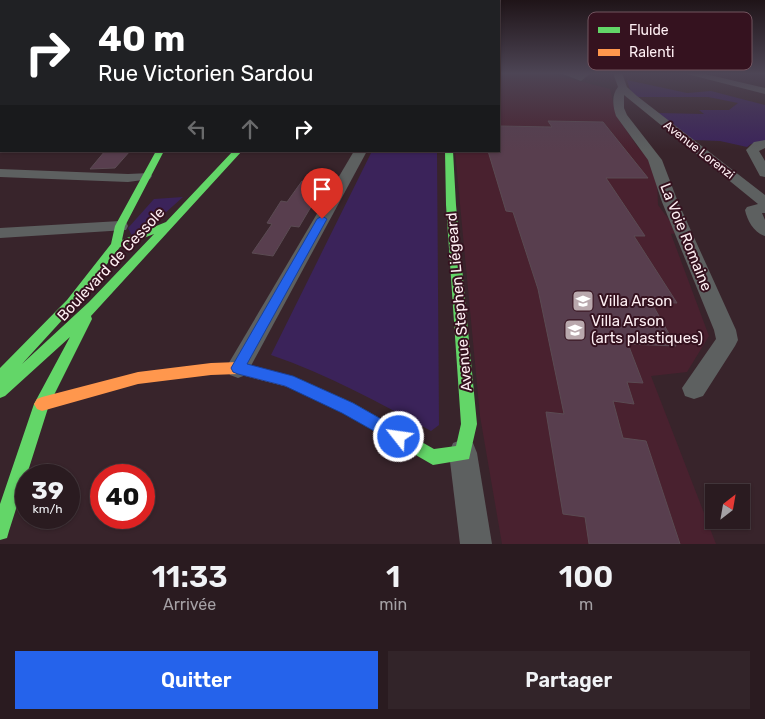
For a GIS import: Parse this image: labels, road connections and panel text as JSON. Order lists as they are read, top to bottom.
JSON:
{
  "streets": {
    "street": [
      "Avenue Lorenzi",
      "La Voie Romaine",
      "Boulevard de Cessole",
      "Avenue Stephen Liégeard"
    ]
  },
  "places": {
    "school or university": ["Villa Arson", "Villa Arson (arts plastiques)"]
  },
  "legend": ["Fluide", "Ralenti"],
  "north": "top right",
  "page": {
    "turn": ["40 m", "Rue Victorien Sardou"],
    "speed": "39 km/h",
    "limit": "40",
    "eta": [
      "11:33",
      "Arrivée",
      "1",
      "min",
      "100",
      "m"
    ],
    "buttons": ["Quitter", "Partager"]
  }
}
